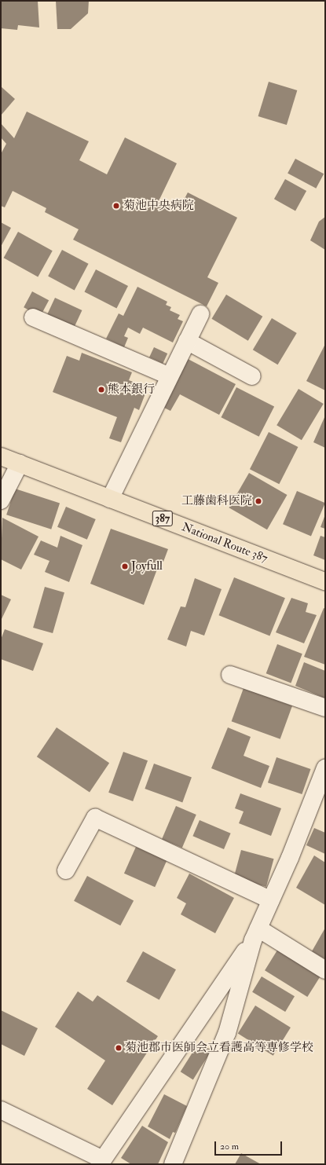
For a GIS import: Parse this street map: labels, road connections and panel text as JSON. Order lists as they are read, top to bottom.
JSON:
{
  "streets": {
    "highway": ["387", "National Route 387"]
  },
  "places": [
    "菊池中央病院",
    "熊本銀行",
    "工藤歯科医院",
    "Joyfull",
    "菊池郡市医師会立看護高等専修学校"
  ],
  "scale_bar": "20 m"
}
